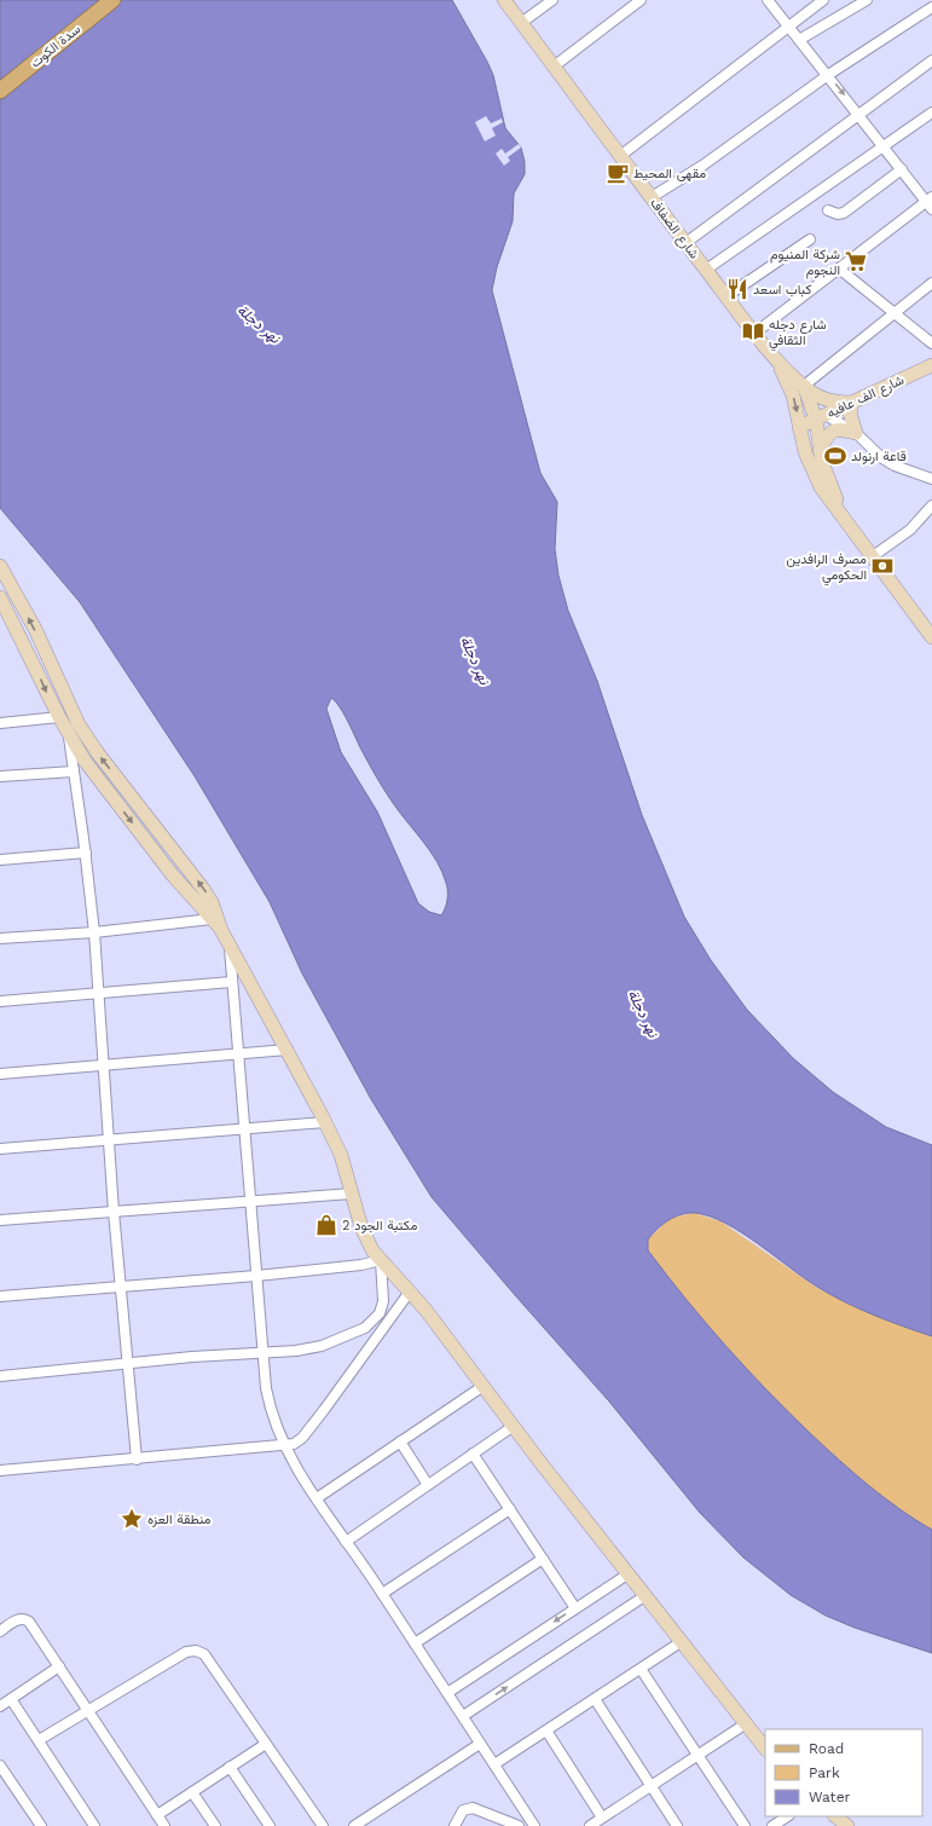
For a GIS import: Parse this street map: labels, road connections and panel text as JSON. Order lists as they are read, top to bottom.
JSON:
{
  "streets": {
    "main road": ["سدة الكوت", "شارع الضفاف", "شارع الف عافيه"]
  },
  "water": ["نهر دجلة"],
  "places": {
    "cafe": ["مقهى المحيط"],
    "supermarket": ["شركة المنيوم النجوم"],
    "restaurant": ["كباب اسعد"],
    "library": ["شارع دجله الثقافي"],
    "sports": ["قاعة ارنولد"],
    "bank": ["مصرف الرافدين الحكومي"],
    "shop": ["مكتبة الجود 2"],
    "place": ["منطقة العزه"]
  },
  "legend": ["Road", "Park", "Water"]
}
